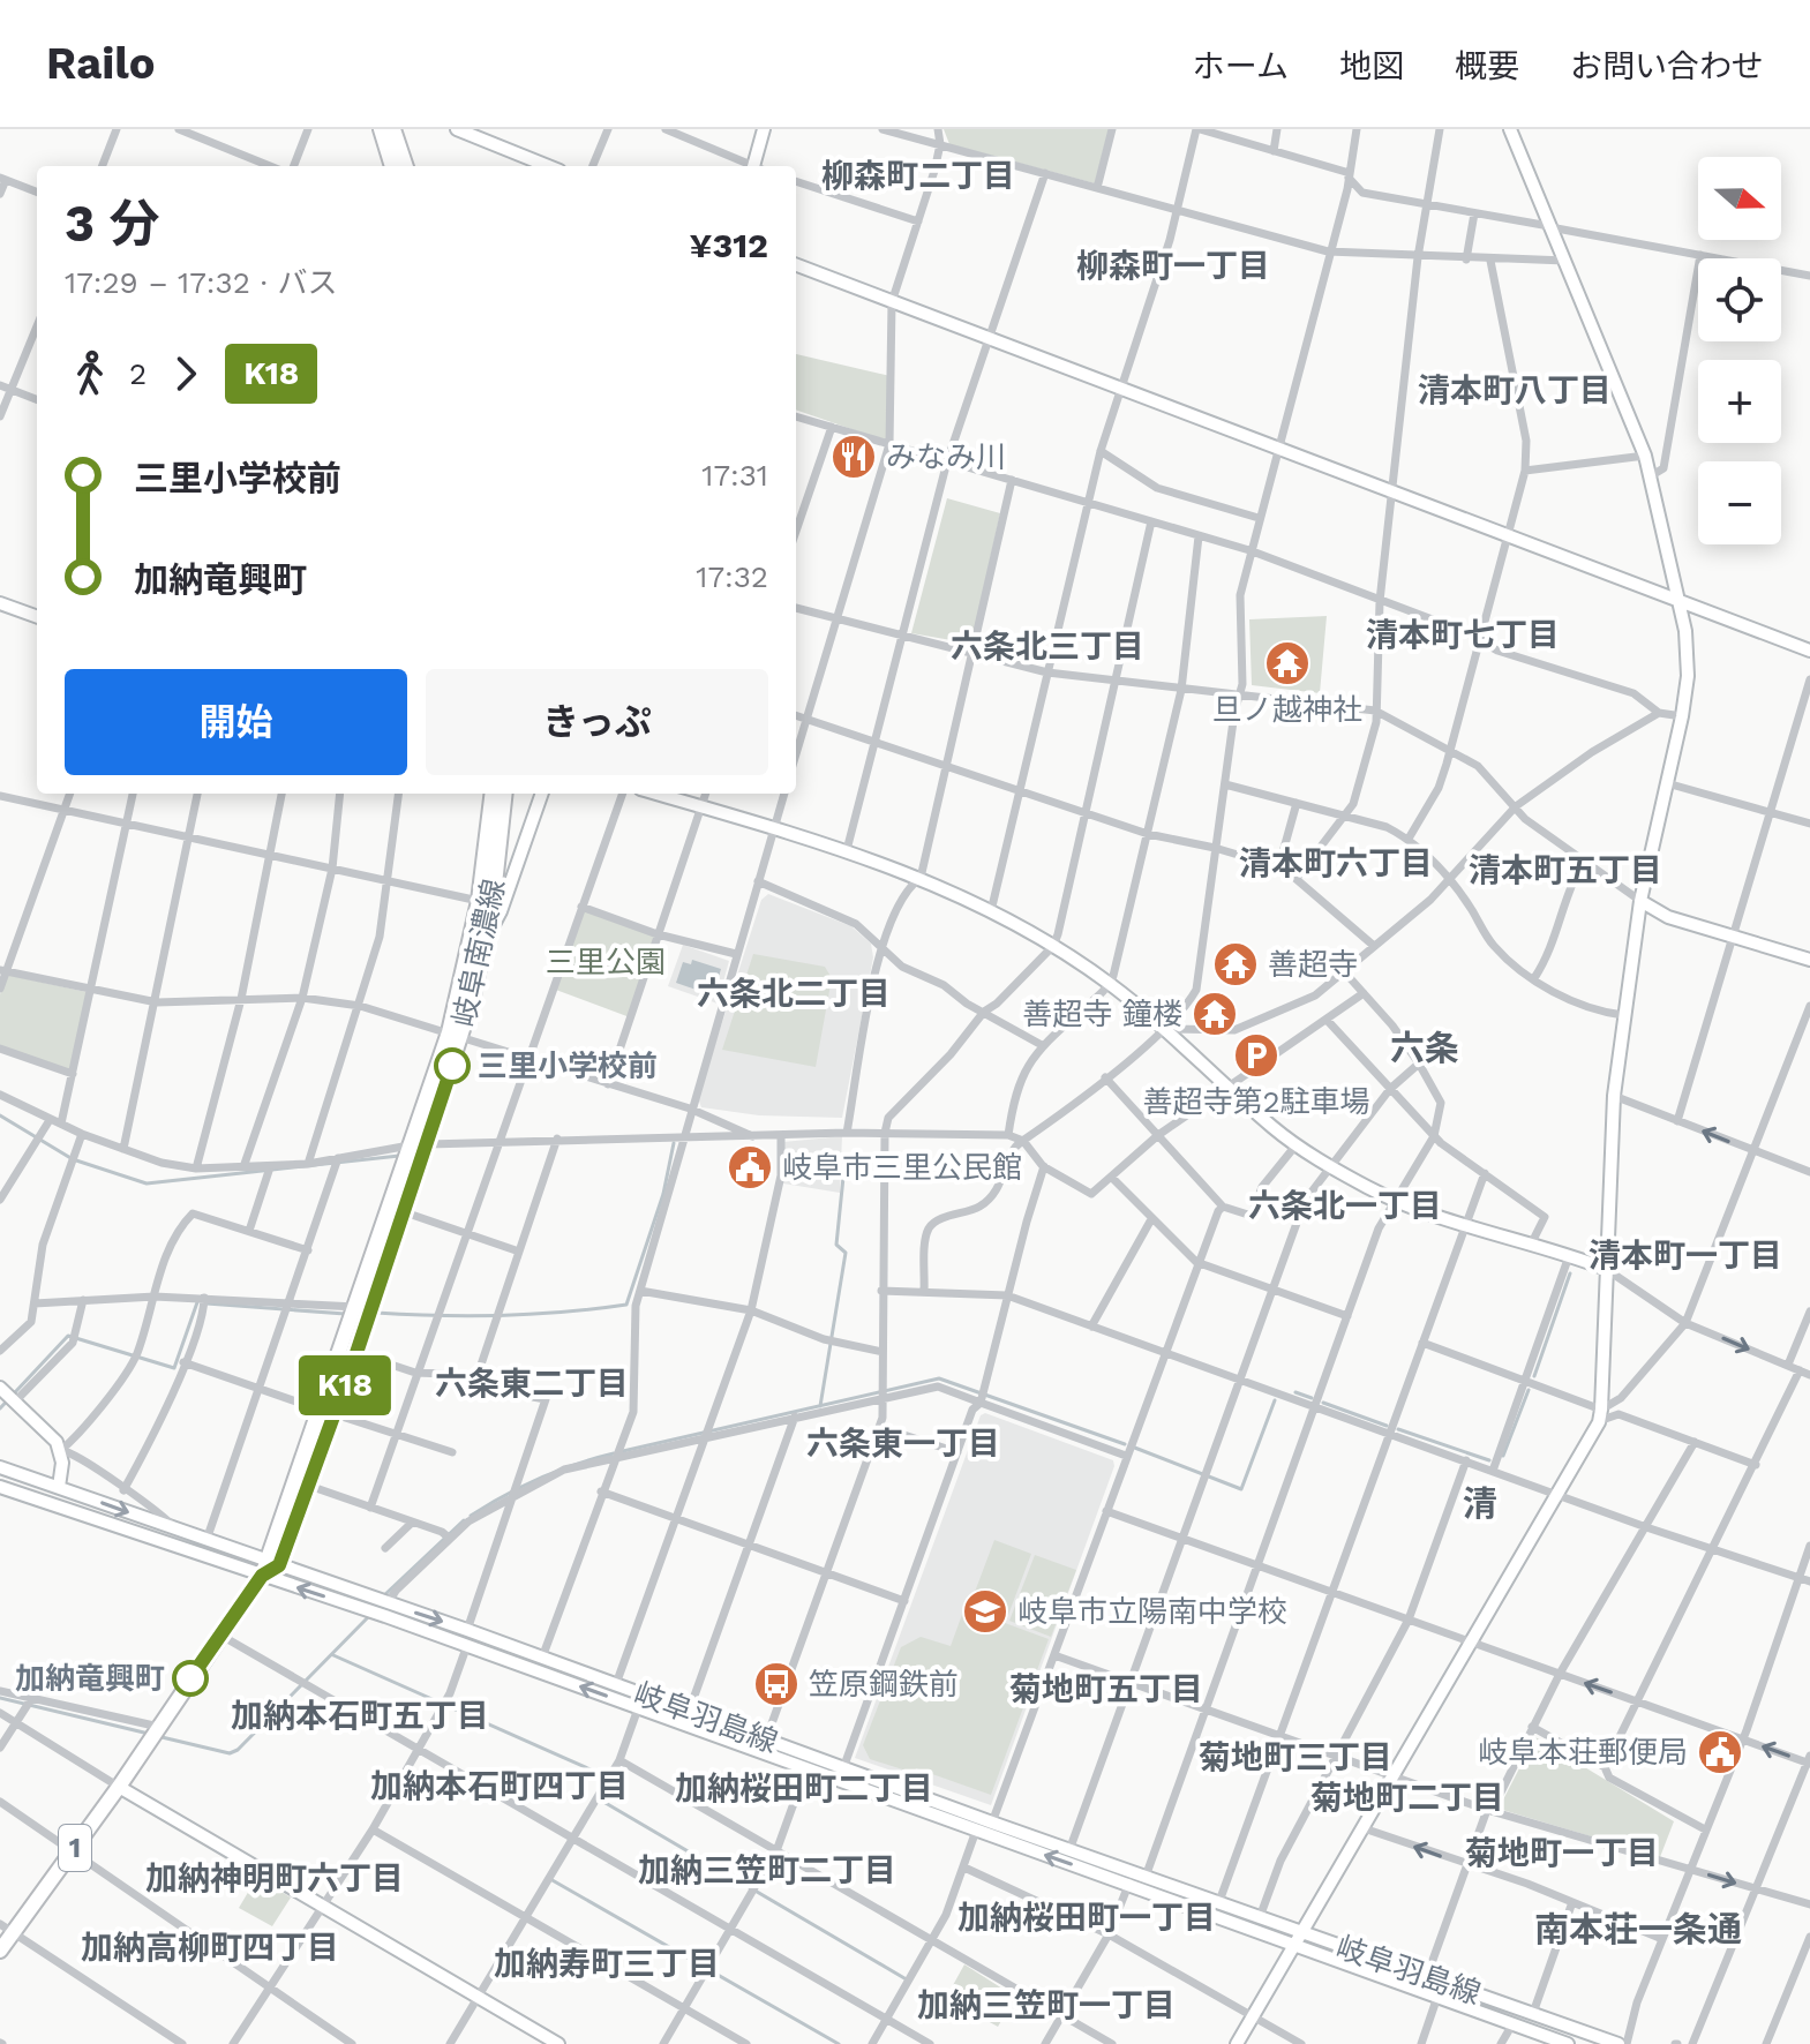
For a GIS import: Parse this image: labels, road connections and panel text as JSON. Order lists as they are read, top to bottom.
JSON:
{
  "streets": {
    "main road": ["岐阜南濃線", "1"],
    "street": ["岐阜羽島線"]
  },
  "crossings": [
    ["岐阜南濃線", "岐阜羽島線"]
  ],
  "districts": [
    "柳森町二丁目",
    "柳森町一丁目",
    "清本町八丁目",
    "清本町七丁目",
    "六条北三丁目",
    "清本町六丁目",
    "清本町五丁目",
    "六条北二丁目",
    "六条",
    "六条北一丁目",
    "清本町一丁目",
    "六条東二丁目",
    "六条東一丁目",
    "清",
    "菊地町五丁目",
    "加納本石町五丁目",
    "菊地町三丁目",
    "加納本石町四丁目",
    "加納桜田町二丁目",
    "菊地町二丁目",
    "菊地町一丁目",
    "加納三笠町二丁目",
    "加納神明町六丁目",
    "加納桜田町一丁目",
    "南本荘一条通",
    "加納高柳町四丁目",
    "加納寿町三丁目",
    "加納三笠町一丁目"
  ],
  "parks": ["三里公園"],
  "places": {
    "restaurant": ["みなみ川"],
    "temple": ["旦ノ越神社", "善超寺", "善超寺 鐘楼"],
    "parking": ["善超寺第2駐車場"],
    "other": ["三里小学校前", "加納竜興町"],
    "public building": ["岐阜市三里公民館", "岐阜本荘郵便局"],
    "school or university": ["岐阜市立陽南中学校"],
    "bus stop": ["笠原鋼鉄前"]
  },
  "lines": ["bus line K18"],
  "north": "right",
  "page": {
    "header": "Railo",
    "nav": [
      "ホーム",
      "地図",
      "概要",
      "お問い合わせ"
    ],
    "on_map": "K18",
    "map_buttons": ["+", "−"],
    "heading": ["3 分", "17:29 – 17:32 · バス", "¥312"],
    "legs": ["2", "K18"],
    "list": [
      {
        "name": "三里小学校前",
        "value": "17:31"
      },
      {
        "name": "加納竜興町",
        "value": "17:32"
      }
    ],
    "buttons": ["開始", "きっぷ"]
  }
}
